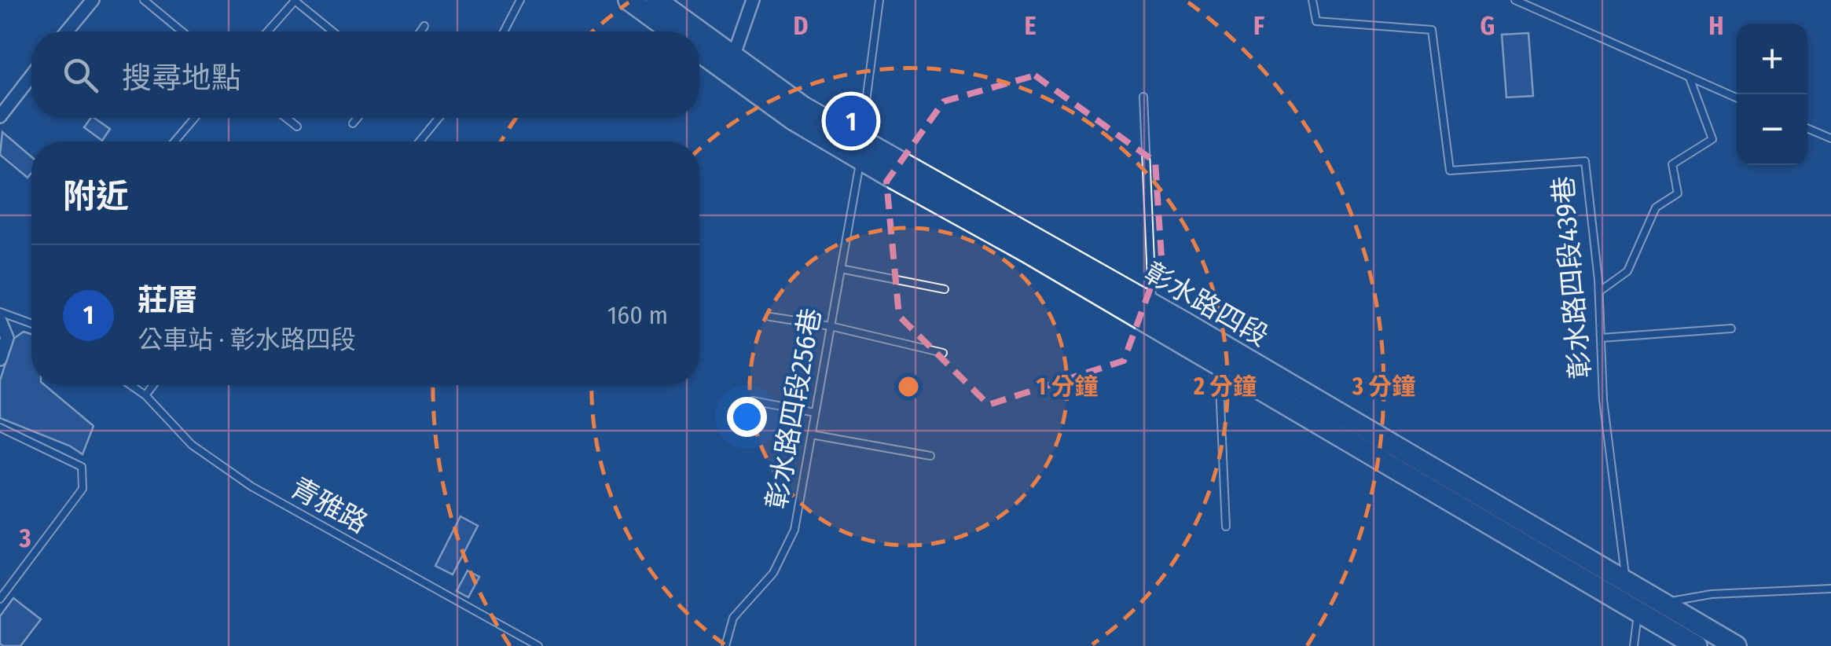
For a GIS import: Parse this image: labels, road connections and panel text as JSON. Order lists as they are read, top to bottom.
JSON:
{
  "streets": {
    "main road": ["彰水路四段"],
    "lane": ["彰水路四段439巷", "彰水路四段256巷", "青雅路"]
  },
  "crossings": [
    ["彰水路四段439巷", "彰水路四段"],
    ["彰水路四段", "彰水路四段256巷"]
  ],
  "page": {
    "map_buttons": ["+", "−"],
    "search": "搜尋地點",
    "pins": "1",
    "heading": "附近",
    "list": [
      {
        "mark": "1",
        "name": "莊厝",
        "note": "公車站 · 彰水路四段",
        "value": "160 m"
      }
    ]
  },
  "grid": {
    "columns": [
      "D",
      "E",
      "F",
      "G",
      "H"
    ],
    "rows": ["3"]
  },
  "rings": ["1 分鐘", "2 分鐘", "3 分鐘"]
}
